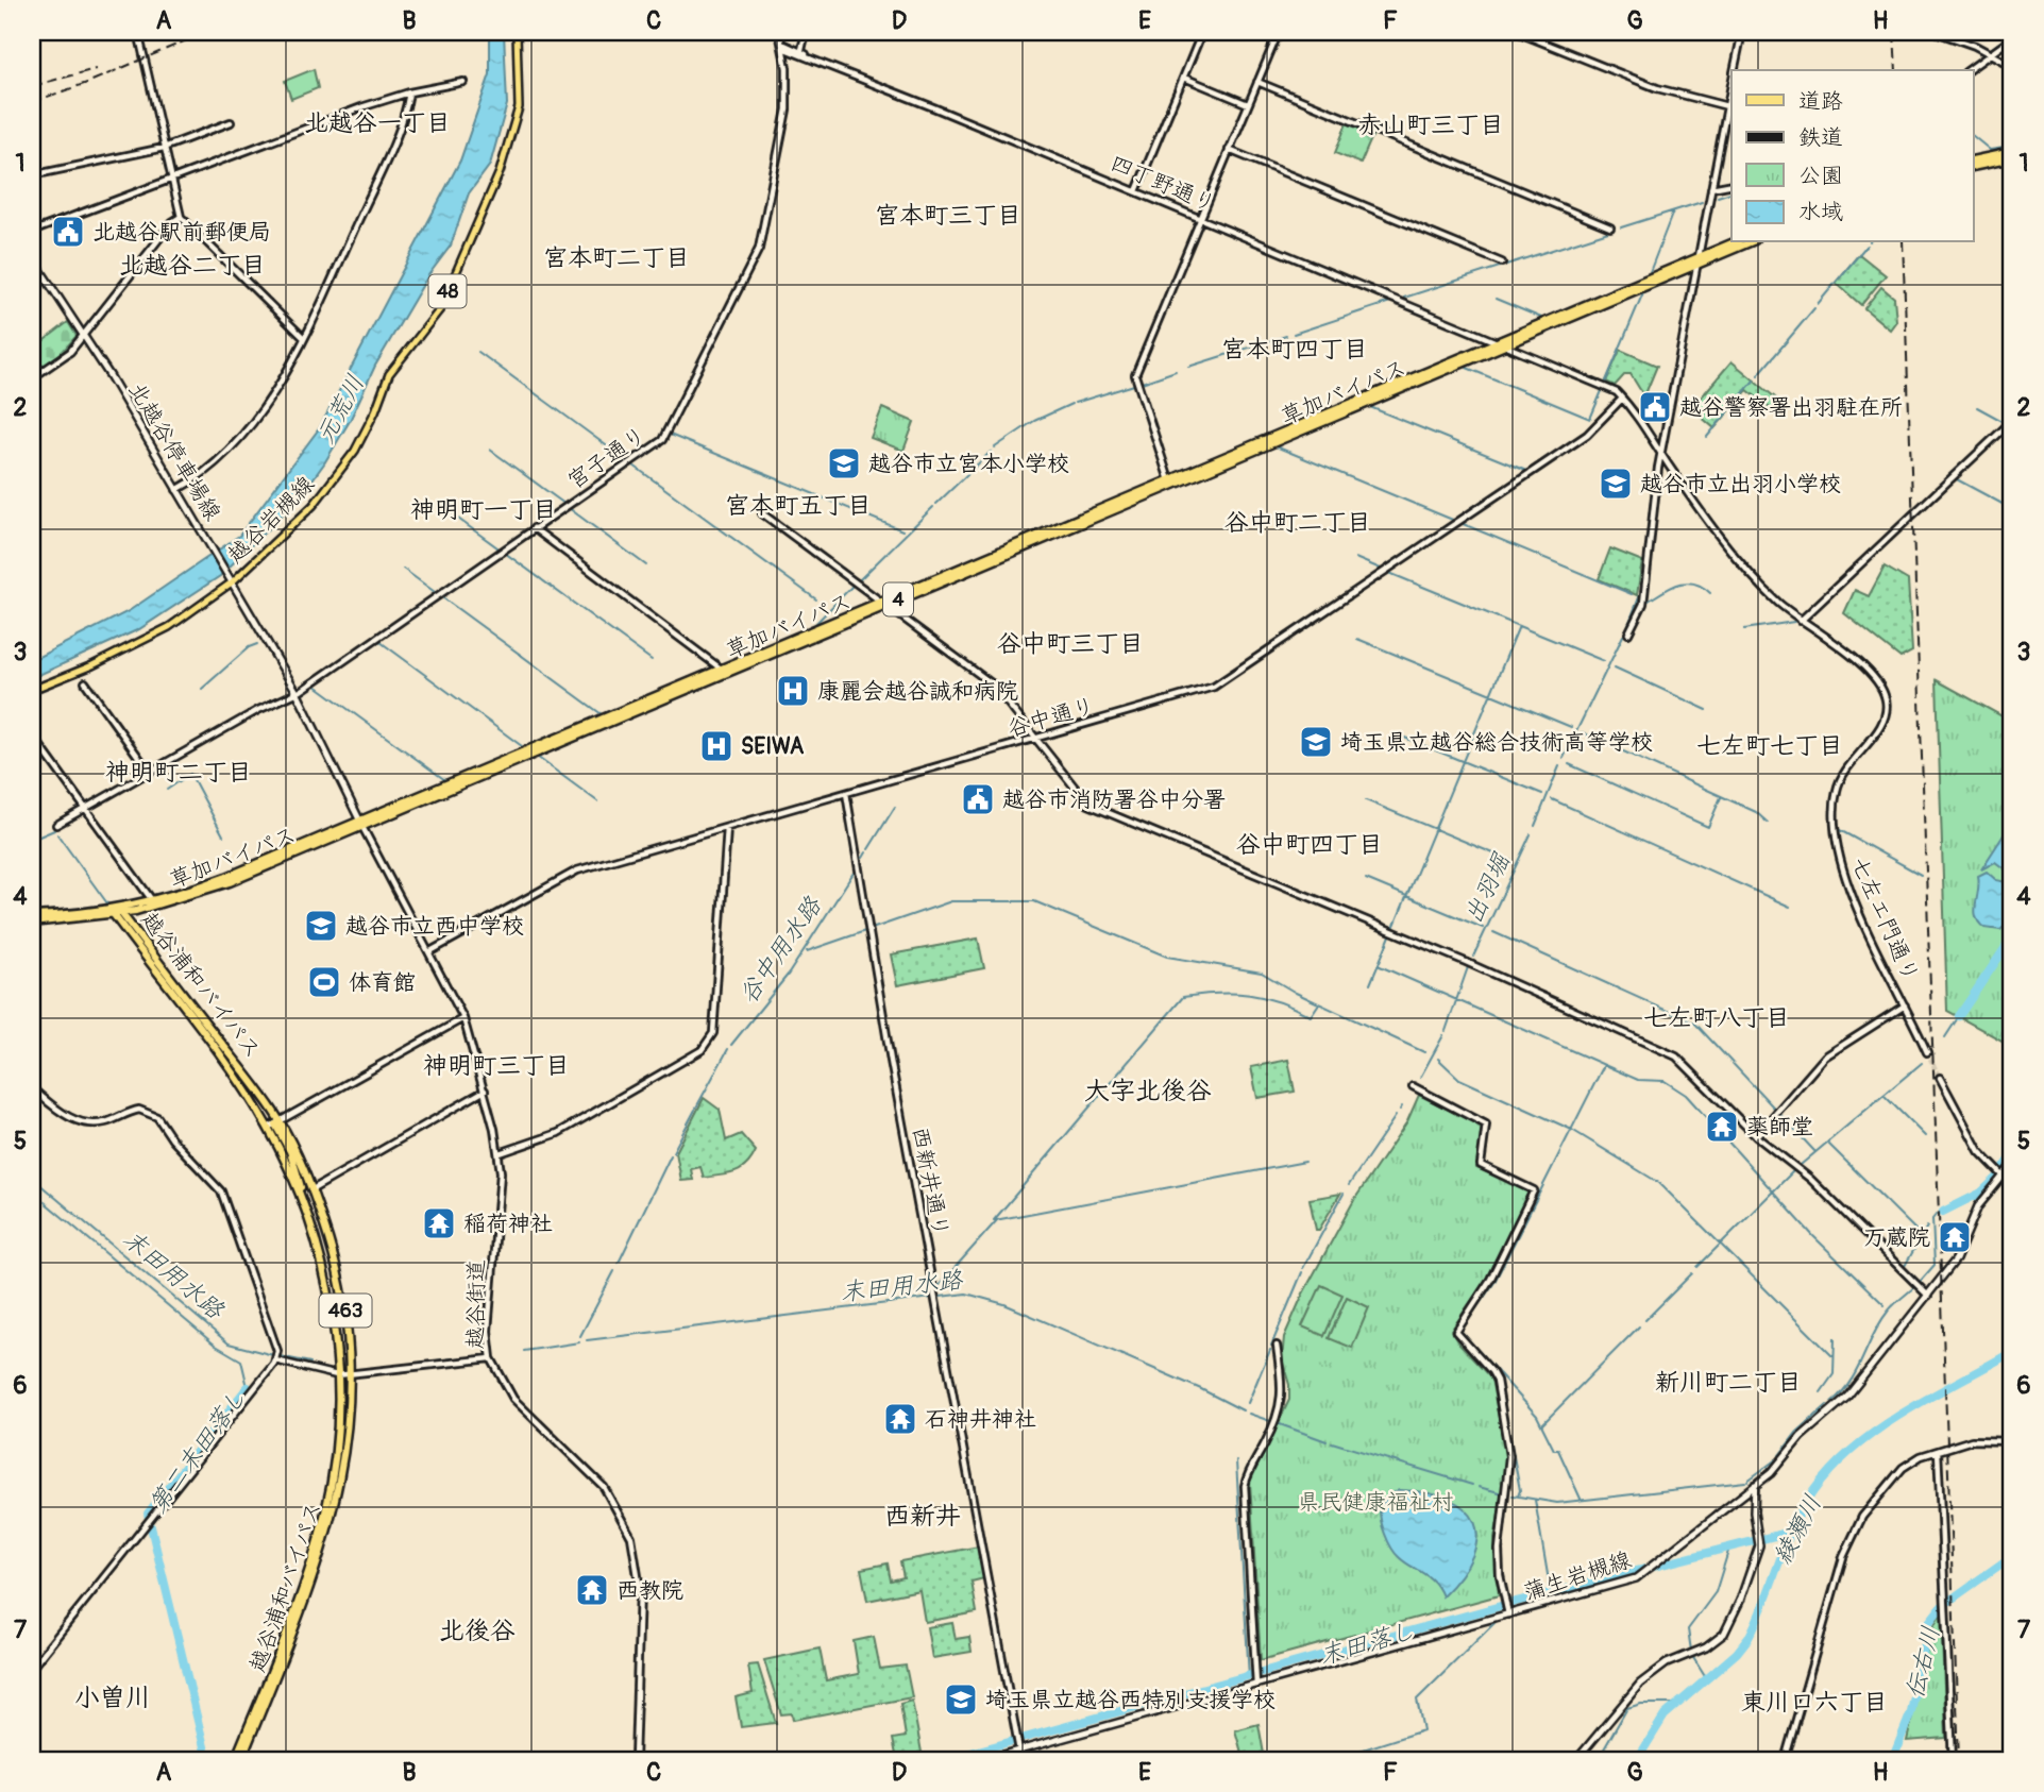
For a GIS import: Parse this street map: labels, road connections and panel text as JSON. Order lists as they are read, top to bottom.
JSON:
{
  "streets": {
    "highway": [
      "草加バイパス",
      "4",
      "越谷浦和バイパス",
      "463"
    ],
    "main road": [
      "48",
      "北越谷停車場線",
      "越谷岩槻線",
      "蒲生岩槻線"
    ],
    "street": [
      "四丁野通り",
      "宮子通り",
      "谷中通り",
      "七左エ門通り",
      "西新井通り",
      "越谷街道"
    ]
  },
  "crossings": [
    ["四丁野通り", "草加バイパス"],
    ["四丁野通り", "宮子通り"],
    ["四丁野通り", "七左エ門通り"],
    ["草加バイパス", "北越谷停車場線"],
    ["草加バイパス", "七左エ門通り"],
    ["草加バイパス", "越谷浦和バイパス"],
    ["草加バイパス", "越谷街道"],
    ["北越谷停車場線", "宮子通り"],
    ["北越谷停車場線", "越谷岩槻線"],
    ["北越谷停車場線", "越谷街道"],
    ["谷中通り", "七左エ門通り"],
    ["谷中通り", "西新井通り"],
    ["谷中通り", "越谷街道"],
    ["西新井通り", "蒲生岩槻線"]
  ],
  "districts": [
    "北越谷一丁目",
    "赤山町三丁目",
    "宮本町三丁目",
    "宮本町二丁目",
    "北越谷二丁目",
    "宮本町四丁目",
    "宮本町五丁目",
    "神明町一丁目",
    "谷中町二丁目",
    "谷中町三丁目",
    "七左町七丁目",
    "神明町二丁目",
    "谷中町四丁目",
    "七左町八丁目",
    "神明町三丁目",
    "大字北後谷",
    "新川町二丁目",
    "西新井",
    "北後谷",
    "小曽川",
    "東川口六丁目"
  ],
  "water": [
    "元荒川",
    "出羽堀",
    "谷中用水路",
    "末田用水路",
    "第二末田落し",
    "綾瀬川",
    "末田落し",
    "伝右川"
  ],
  "parks": ["県民健康福祉村"],
  "places": {
    "public building": ["北越谷駅前郵便局", "越谷警察署出羽駐在所", "越谷市消防署谷中分署"],
    "school or university": [
      "越谷市立宮本小学校",
      "越谷市立出羽小学校",
      "埼玉県立越谷総合技術高等学校",
      "越谷市立西中学校",
      "埼玉県立越谷西特別支援学校"
    ],
    "hospital": ["康麗会越谷誠和病院", "SEIWA"],
    "sports": ["体育館"],
    "temple": [
      "薬師堂",
      "稲荷神社",
      "万蔵院",
      "石神井神社",
      "西教院"
    ]
  },
  "legend": [
    "道路",
    "鉄道",
    "公園",
    "水域"
  ],
  "grid": {
    "columns": [
      "A",
      "B",
      "C",
      "D",
      "E",
      "F",
      "G",
      "H"
    ],
    "rows": [
      "1",
      "2",
      "3",
      "4",
      "5",
      "6",
      "7"
    ]
  }
}
